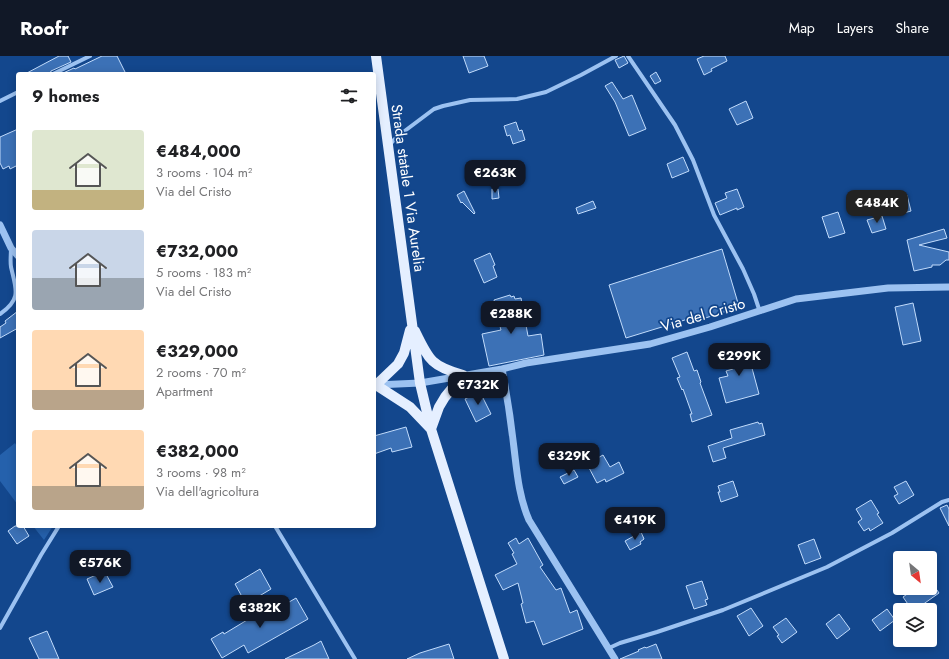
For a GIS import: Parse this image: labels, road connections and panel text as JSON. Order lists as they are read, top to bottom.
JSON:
{
  "streets": {
    "main road": ["Strada statale 1 Via Aurelia"],
    "street": ["Via del Cristo"]
  },
  "crossings": [
    ["Strada statale 1 Via Aurelia", "Via del Cristo"]
  ],
  "north": "bottom right",
  "page": {
    "header": "Roofr",
    "nav": ["Map", "Layers", "Share"],
    "heading": "9 homes",
    "list": [
      {
        "name": "€484,000",
        "note": "3 rooms · 104 m² · Via del Cristo"
      },
      {
        "name": "€732,000",
        "note": "5 rooms · 183 m² · Via del Cristo"
      },
      {
        "name": "€329,000",
        "note": "2 rooms · 70 m² · Apartment"
      },
      {
        "name": "€382,000",
        "note": "3 rooms · 98 m² · Via dell'agricoltura"
      }
    ],
    "price": [
      "€263K",
      "€484K",
      "€288K",
      "€299K",
      "€732K",
      "€329K",
      "€419K",
      "€576K",
      "€382K"
    ]
  }
}
